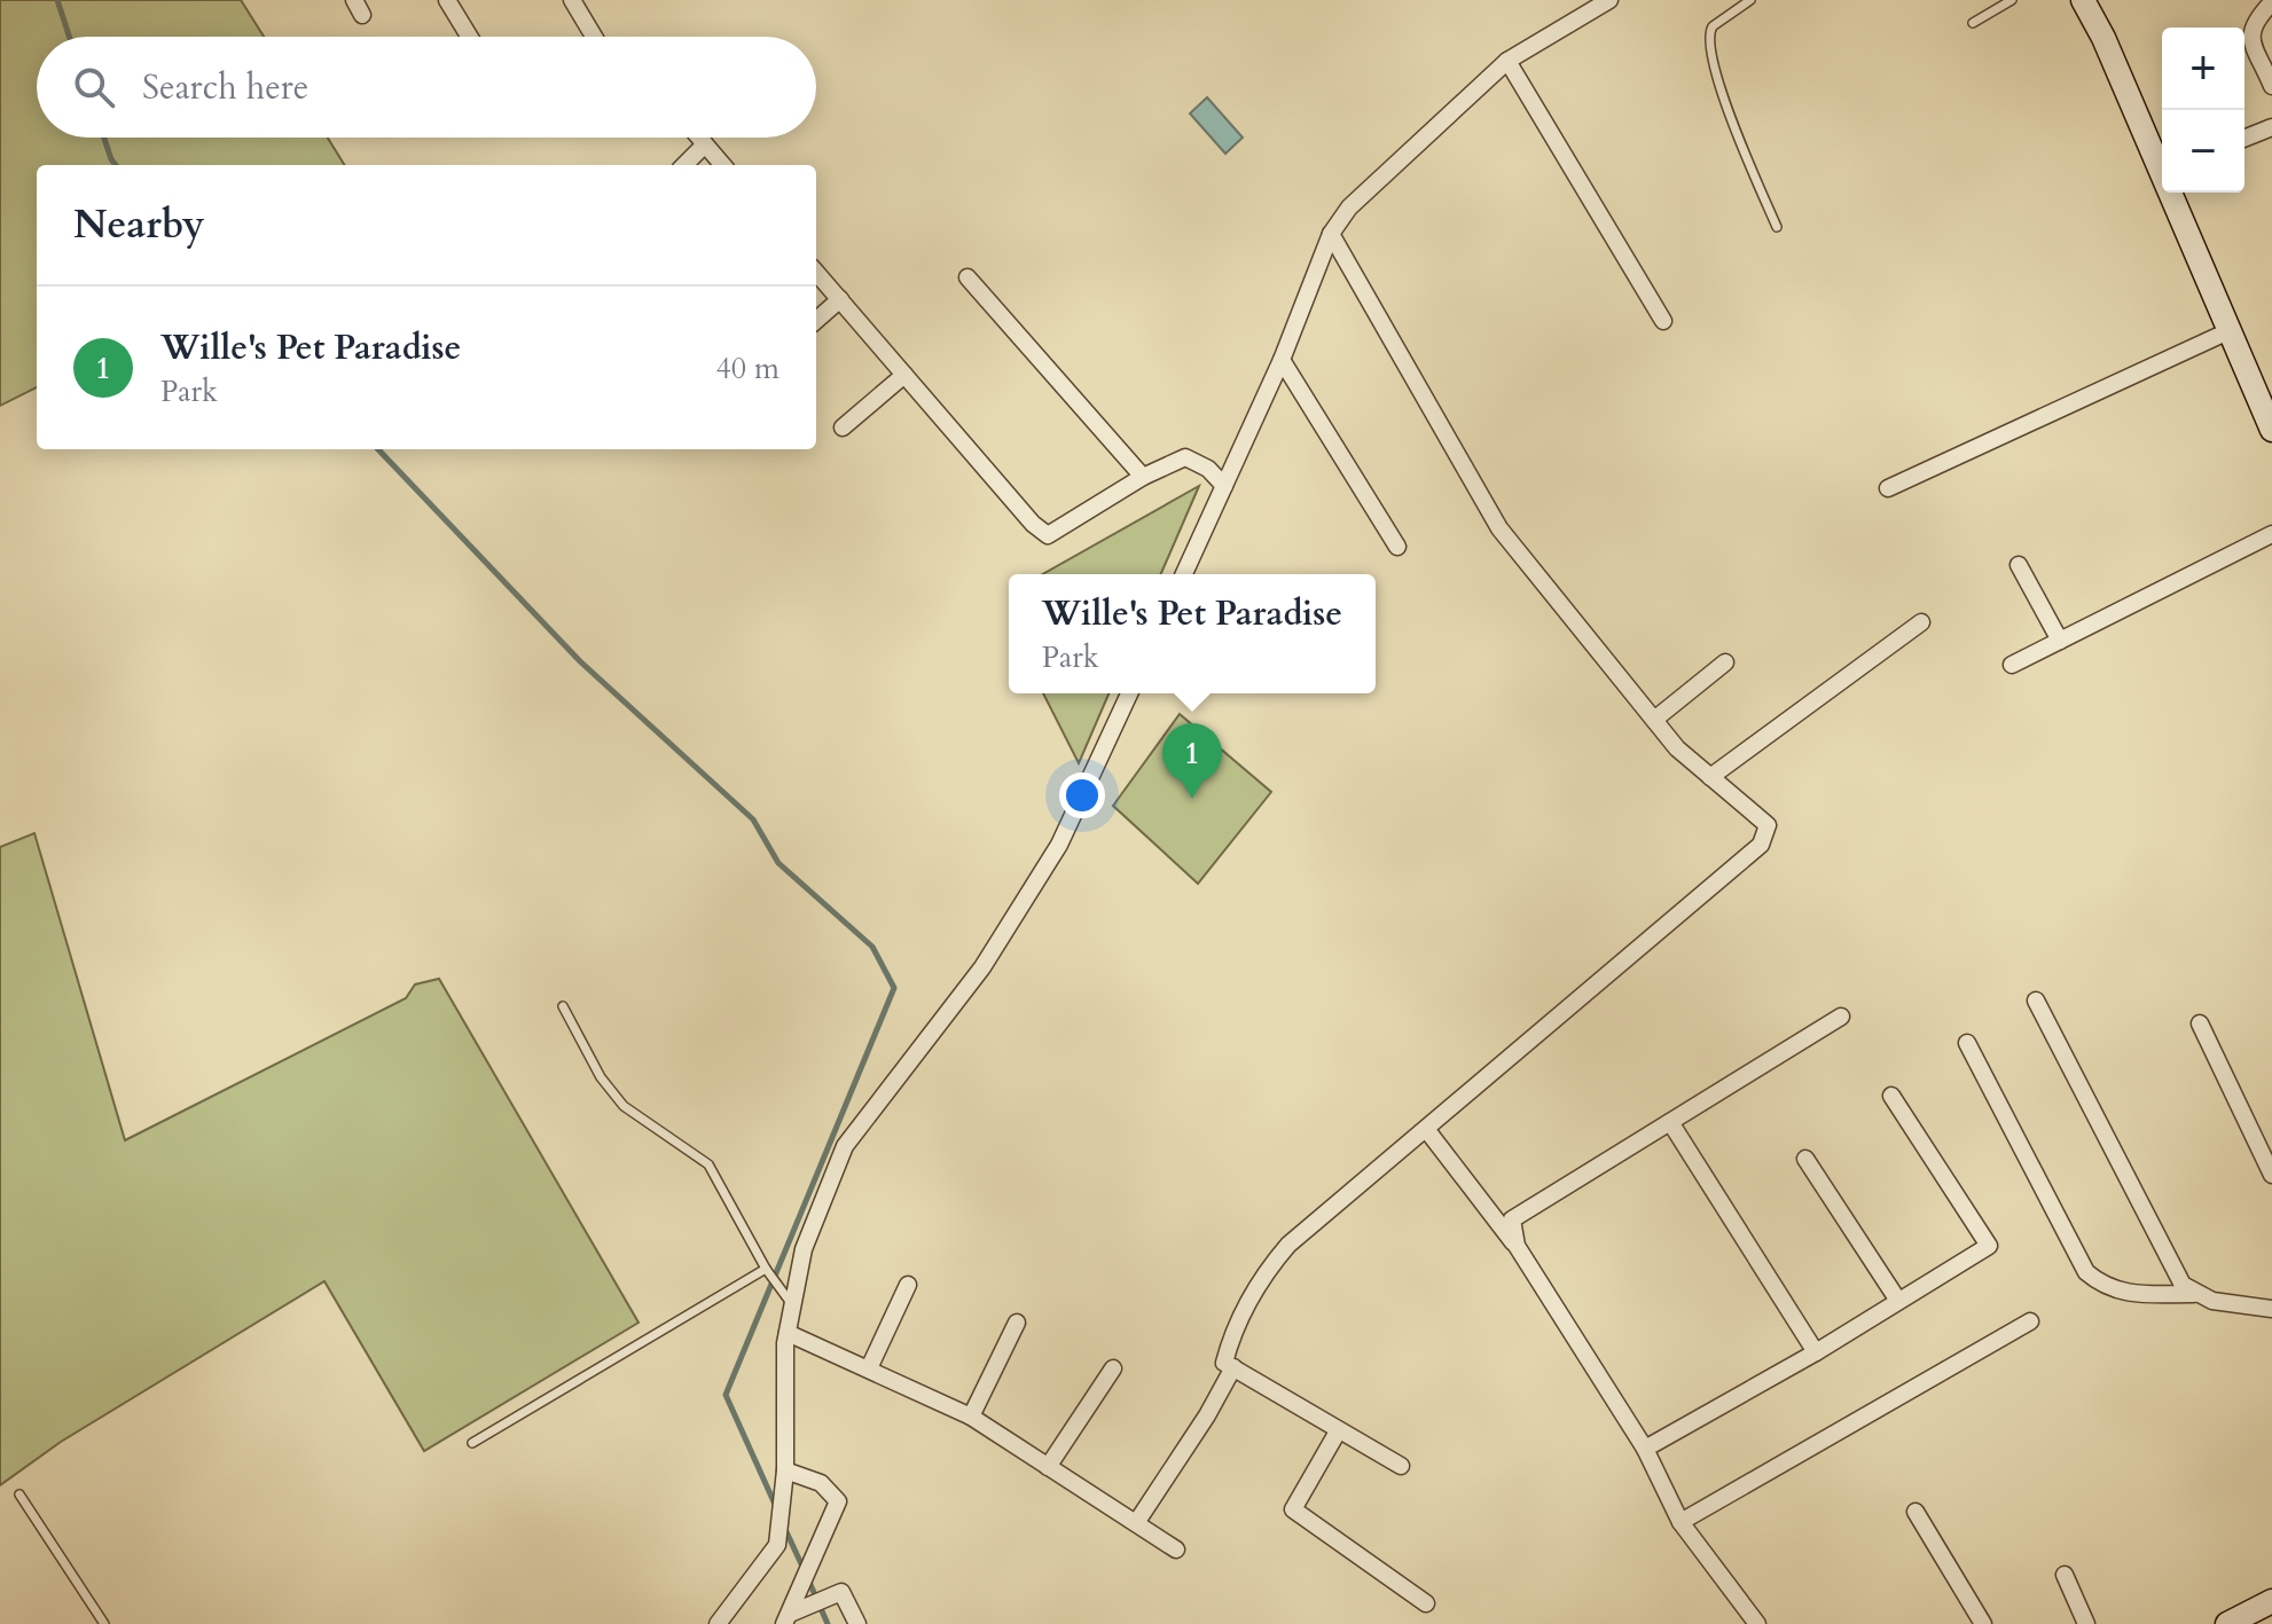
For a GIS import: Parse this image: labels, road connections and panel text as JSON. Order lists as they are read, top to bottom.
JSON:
{
  "page": {
    "map_buttons": ["+", "−"],
    "search": "Search here",
    "heading": "Nearby",
    "list": [
      {
        "mark": "1",
        "name": "Wille's Pet Paradise",
        "note": "Park",
        "value": "40 m"
      }
    ],
    "popup": ["Wille's Pet Paradise", "Park"],
    "pins": "1"
  }
}
